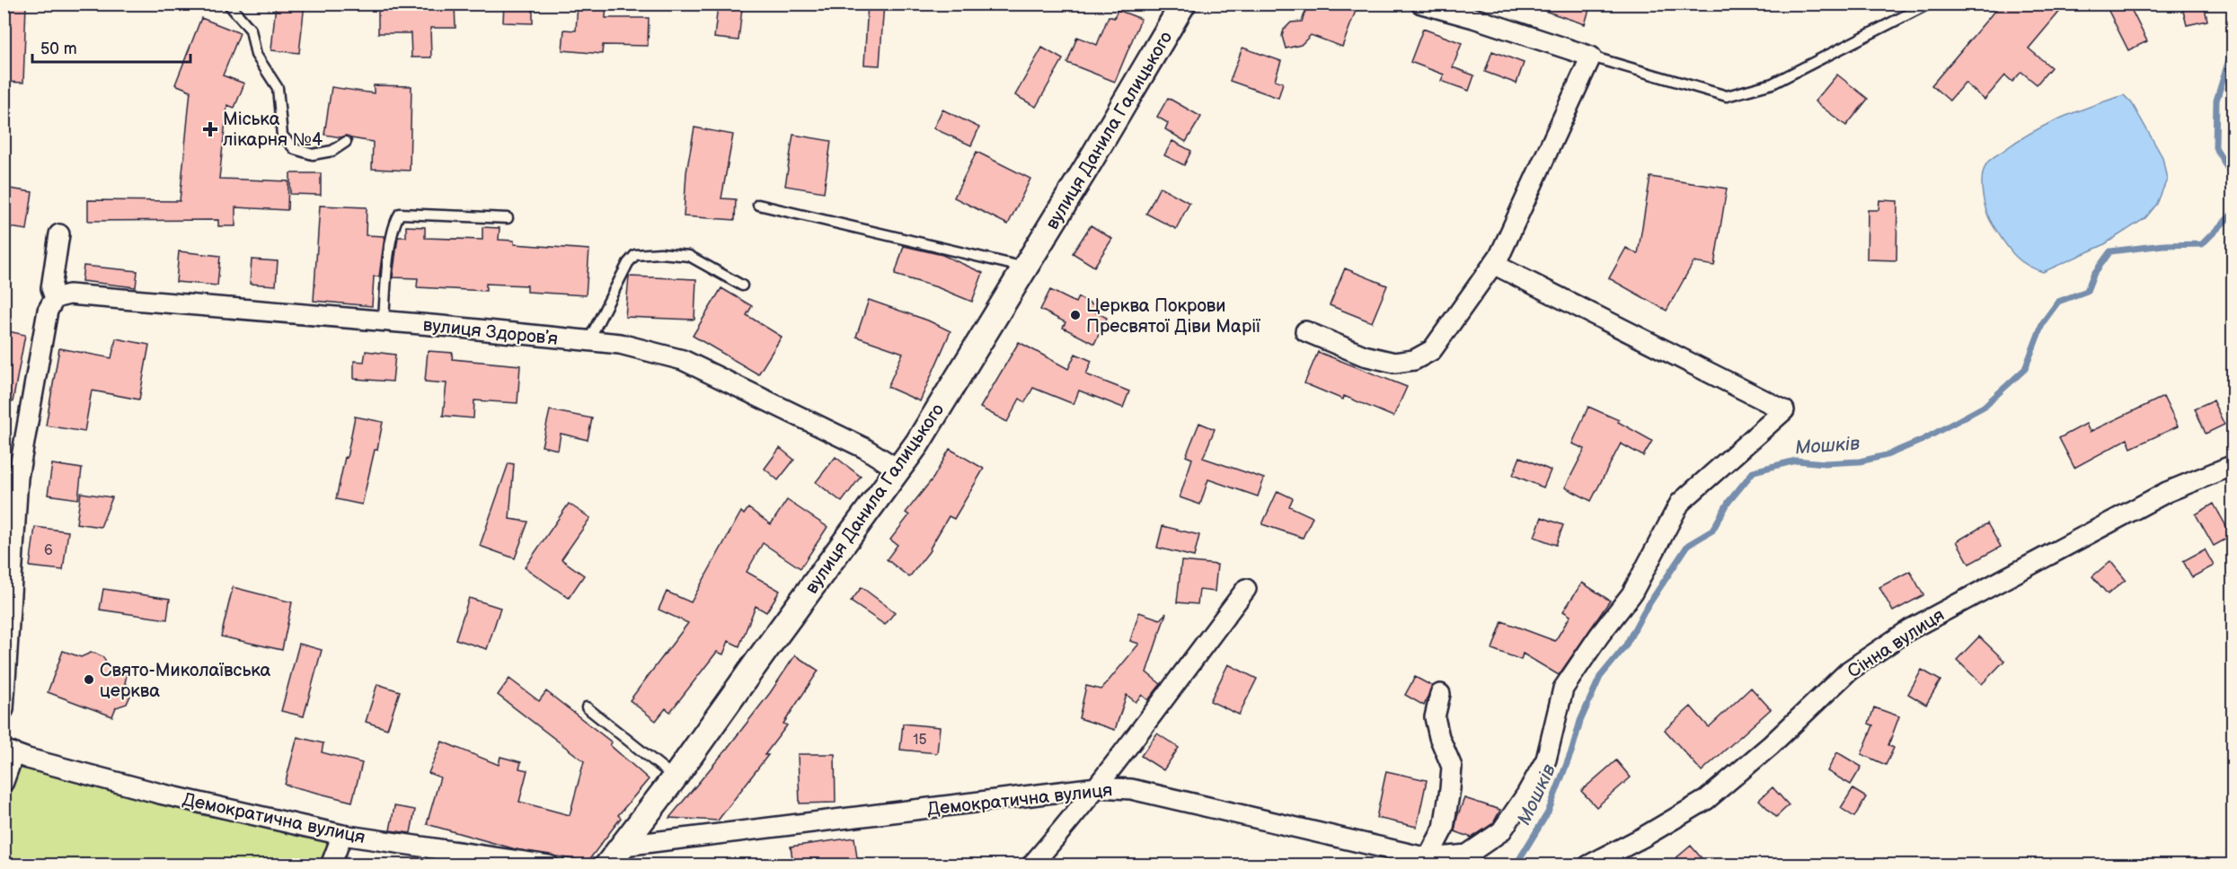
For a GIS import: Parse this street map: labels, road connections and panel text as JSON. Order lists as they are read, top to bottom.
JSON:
{
  "streets": {
    "street": [
      "вулиця Данила Галицького",
      "вулиця Здоровʼя",
      "Сінна вулиця",
      "Демократична вулиця"
    ]
  },
  "crossings": [
    ["вулиця Данила Галицького", "вулиця Здоровʼя"],
    ["вулиця Данила Галицького", "Демократична вулиця"]
  ],
  "water": ["Мошків"],
  "places": {
    "health": ["Міська лікарня №4"],
    "other": ["Церква Покрови Пресвятої Діви Марії", "Свято-Миколаївська церква"]
  },
  "house_numbers": ["6", "15"],
  "scale_bar": "50 m"
}
